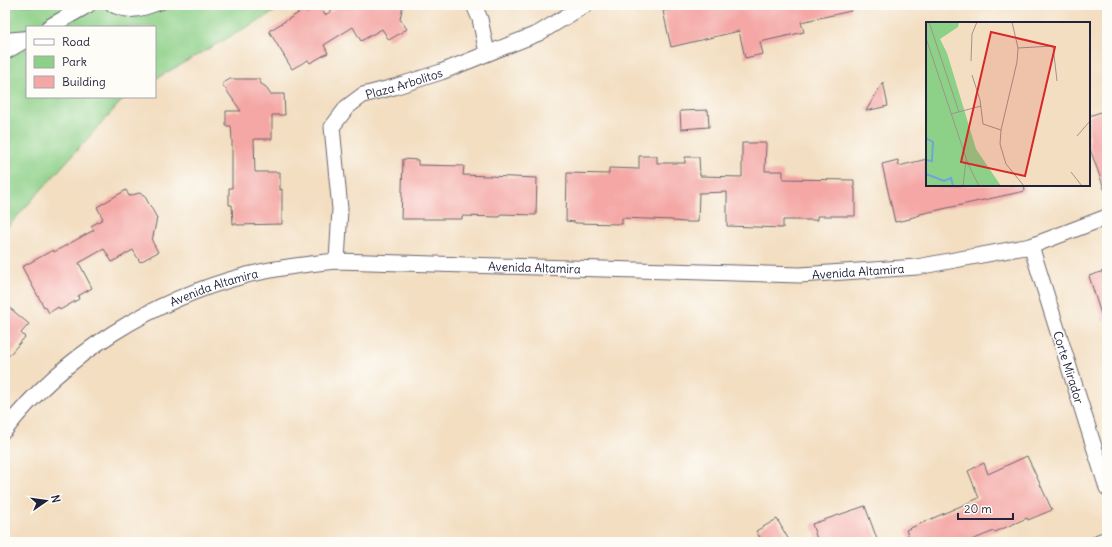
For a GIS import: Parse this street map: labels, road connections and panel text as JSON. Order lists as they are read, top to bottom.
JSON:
{
  "streets": {
    "street": ["Plaza Arbolitos", "Avenida Altamira", "Corte Mirador"]
  },
  "crossings": [
    ["Plaza Arbolitos", "Avenida Altamira"],
    ["Avenida Altamira", "Corte Mirador"]
  ],
  "legend": ["Road", "Park", "Building"],
  "scale_bar": "20 m",
  "north": "right"
}
